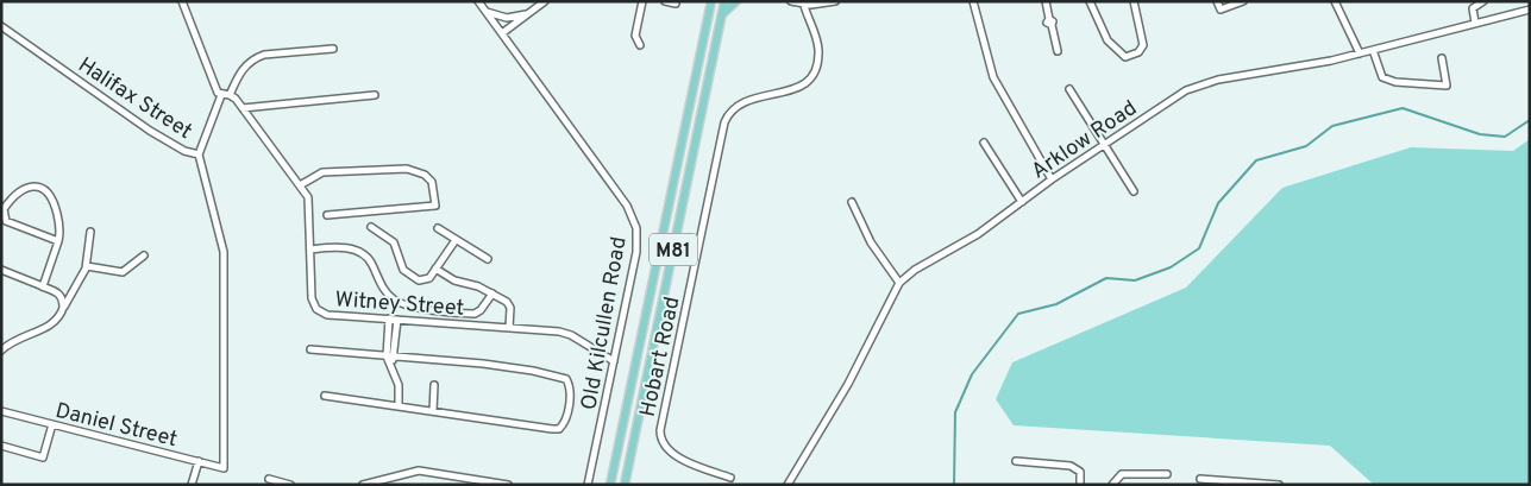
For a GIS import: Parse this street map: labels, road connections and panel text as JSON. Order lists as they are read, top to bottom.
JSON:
{
  "streets": {
    "main road": ["M81"],
    "street": [
      "Halifax Street",
      "Arklow Road",
      "Witney Street",
      "Old Kilcullen Road",
      "Hobart Road",
      "Daniel Street"
    ]
  },
  "crossings": [
    ["Halifax Street", "Daniel Street"],
    ["Witney Street", "Old Kilcullen Road"]
  ]
}
